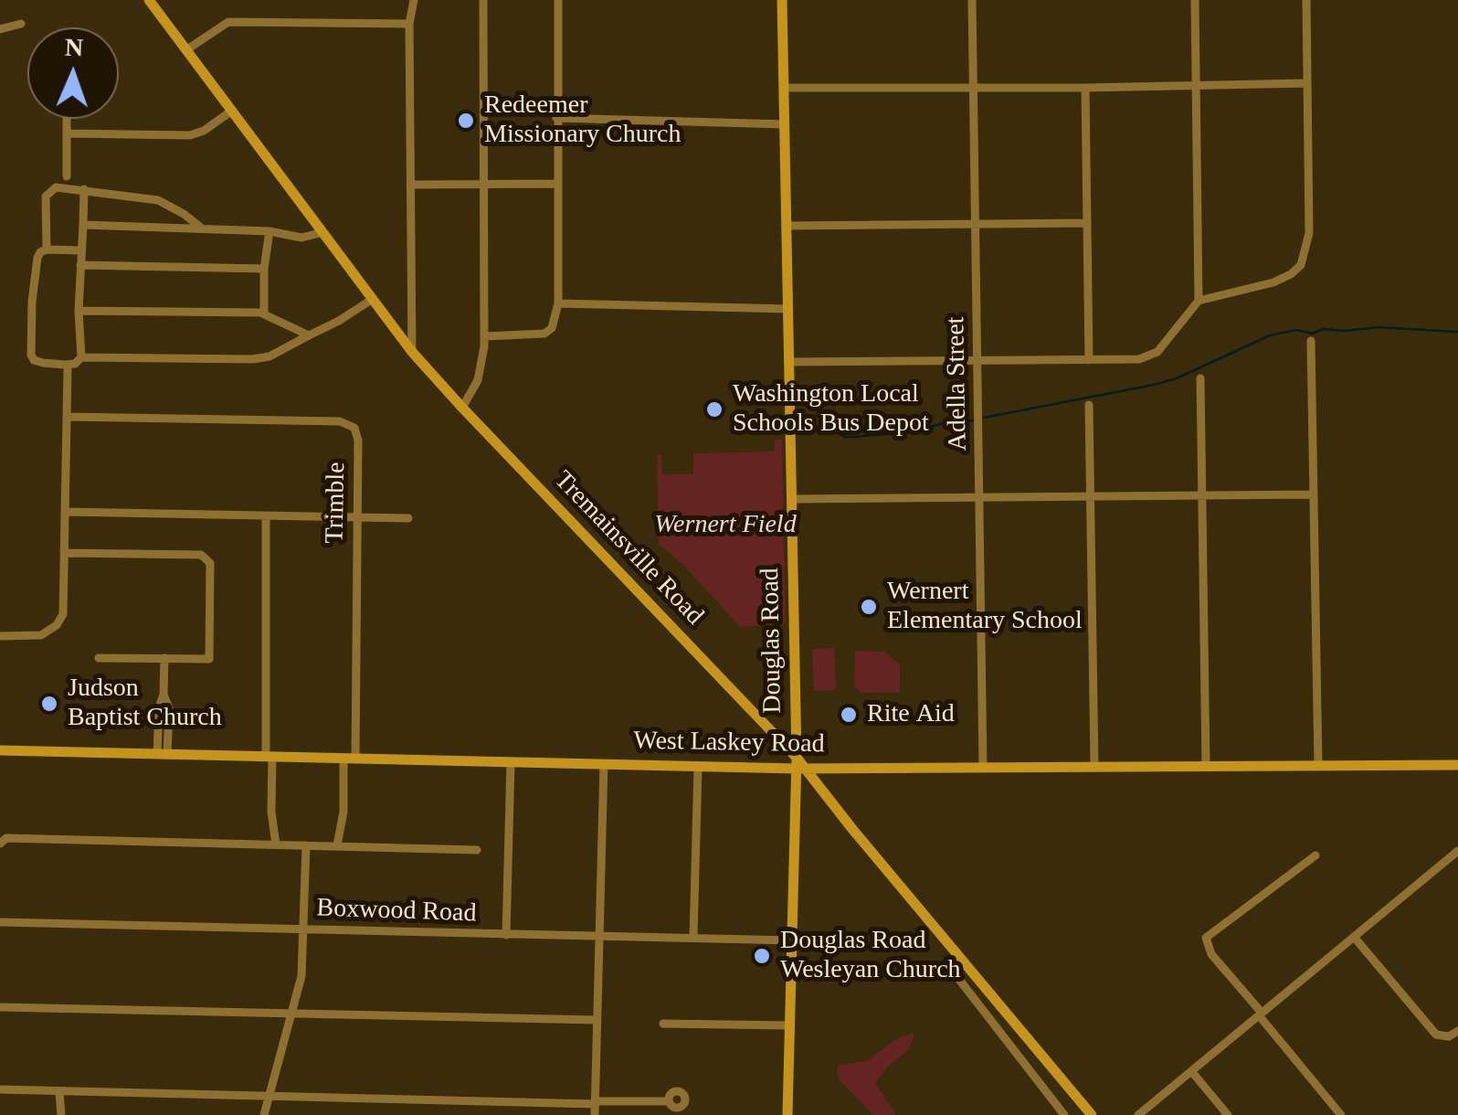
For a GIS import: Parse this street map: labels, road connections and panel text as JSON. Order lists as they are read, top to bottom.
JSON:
{
  "streets": {
    "street": [
      "Adella Street",
      "Trimble",
      "Tremainsville Road",
      "Douglas Road",
      "West Laskey Road",
      "Boxwood Road"
    ]
  },
  "crossings": [
    ["Adella Street", "West Laskey Road"],
    ["Trimble", "West Laskey Road"],
    ["Tremainsville Road", "Douglas Road"],
    ["Tremainsville Road", "West Laskey Road"],
    ["Douglas Road", "West Laskey Road"],
    ["Douglas Road", "Boxwood Road"]
  ],
  "parks": ["Wernert Field"],
  "places": [
    "Redeemer Missionary Church",
    "Washington Local Schools Bus Depot",
    "Wernert Elementary School",
    "Judson Baptist Church",
    "Rite Aid",
    "Douglas Road Wesleyan Church"
  ],
  "north": "top"
}
